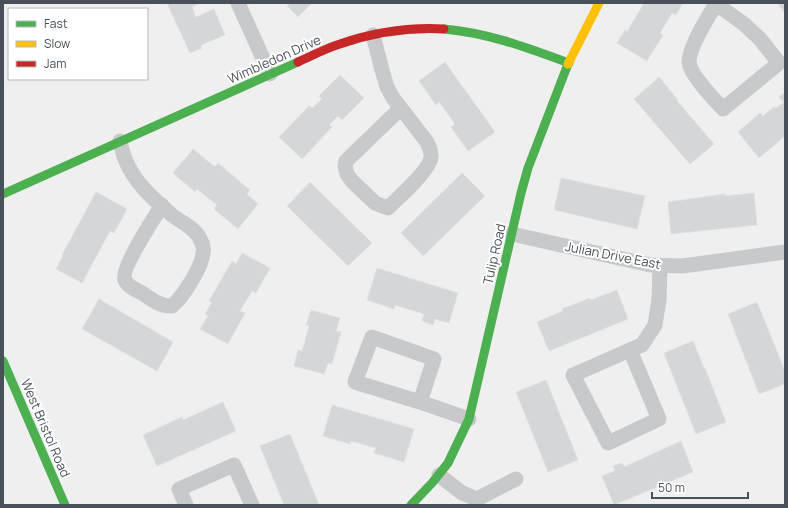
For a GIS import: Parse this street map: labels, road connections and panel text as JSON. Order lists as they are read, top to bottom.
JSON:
{
  "streets": {
    "street": [
      "Wimbledon Drive",
      "Tulip Road",
      "Julian Drive East",
      "West Bristol Road"
    ]
  },
  "crossings": [
    ["Wimbledon Drive", "Tulip Road"],
    ["Tulip Road", "Julian Drive East"]
  ],
  "legend": ["Fast", "Slow", "Jam"],
  "scale_bar": "50 m"
}
